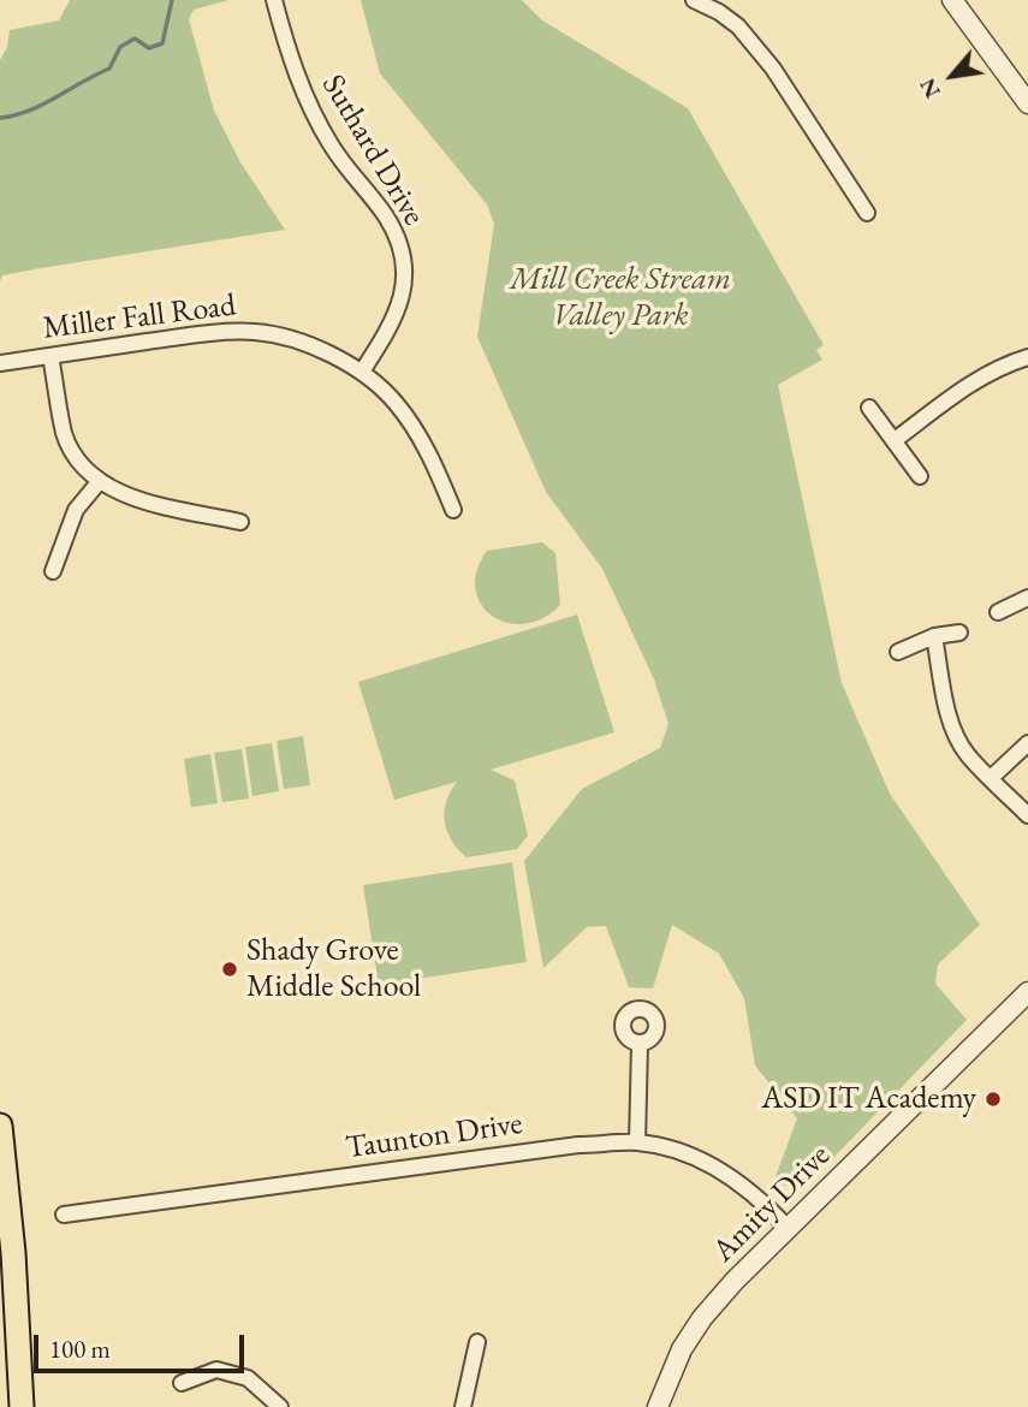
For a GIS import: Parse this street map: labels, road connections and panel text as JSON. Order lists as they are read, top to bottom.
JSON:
{
  "streets": {
    "street": [
      "Suthard Drive",
      "Miller Fall Road",
      "Taunton Drive",
      "Amity Drive"
    ]
  },
  "crossings": [
    ["Suthard Drive", "Miller Fall Road"],
    ["Taunton Drive", "Amity Drive"]
  ],
  "parks": ["Mill Creek Stream Valley Park"],
  "places": ["Shady Grove Middle School", "ASD IT Academy"],
  "scale_bar": "100 m",
  "north": "bottom left"
}
